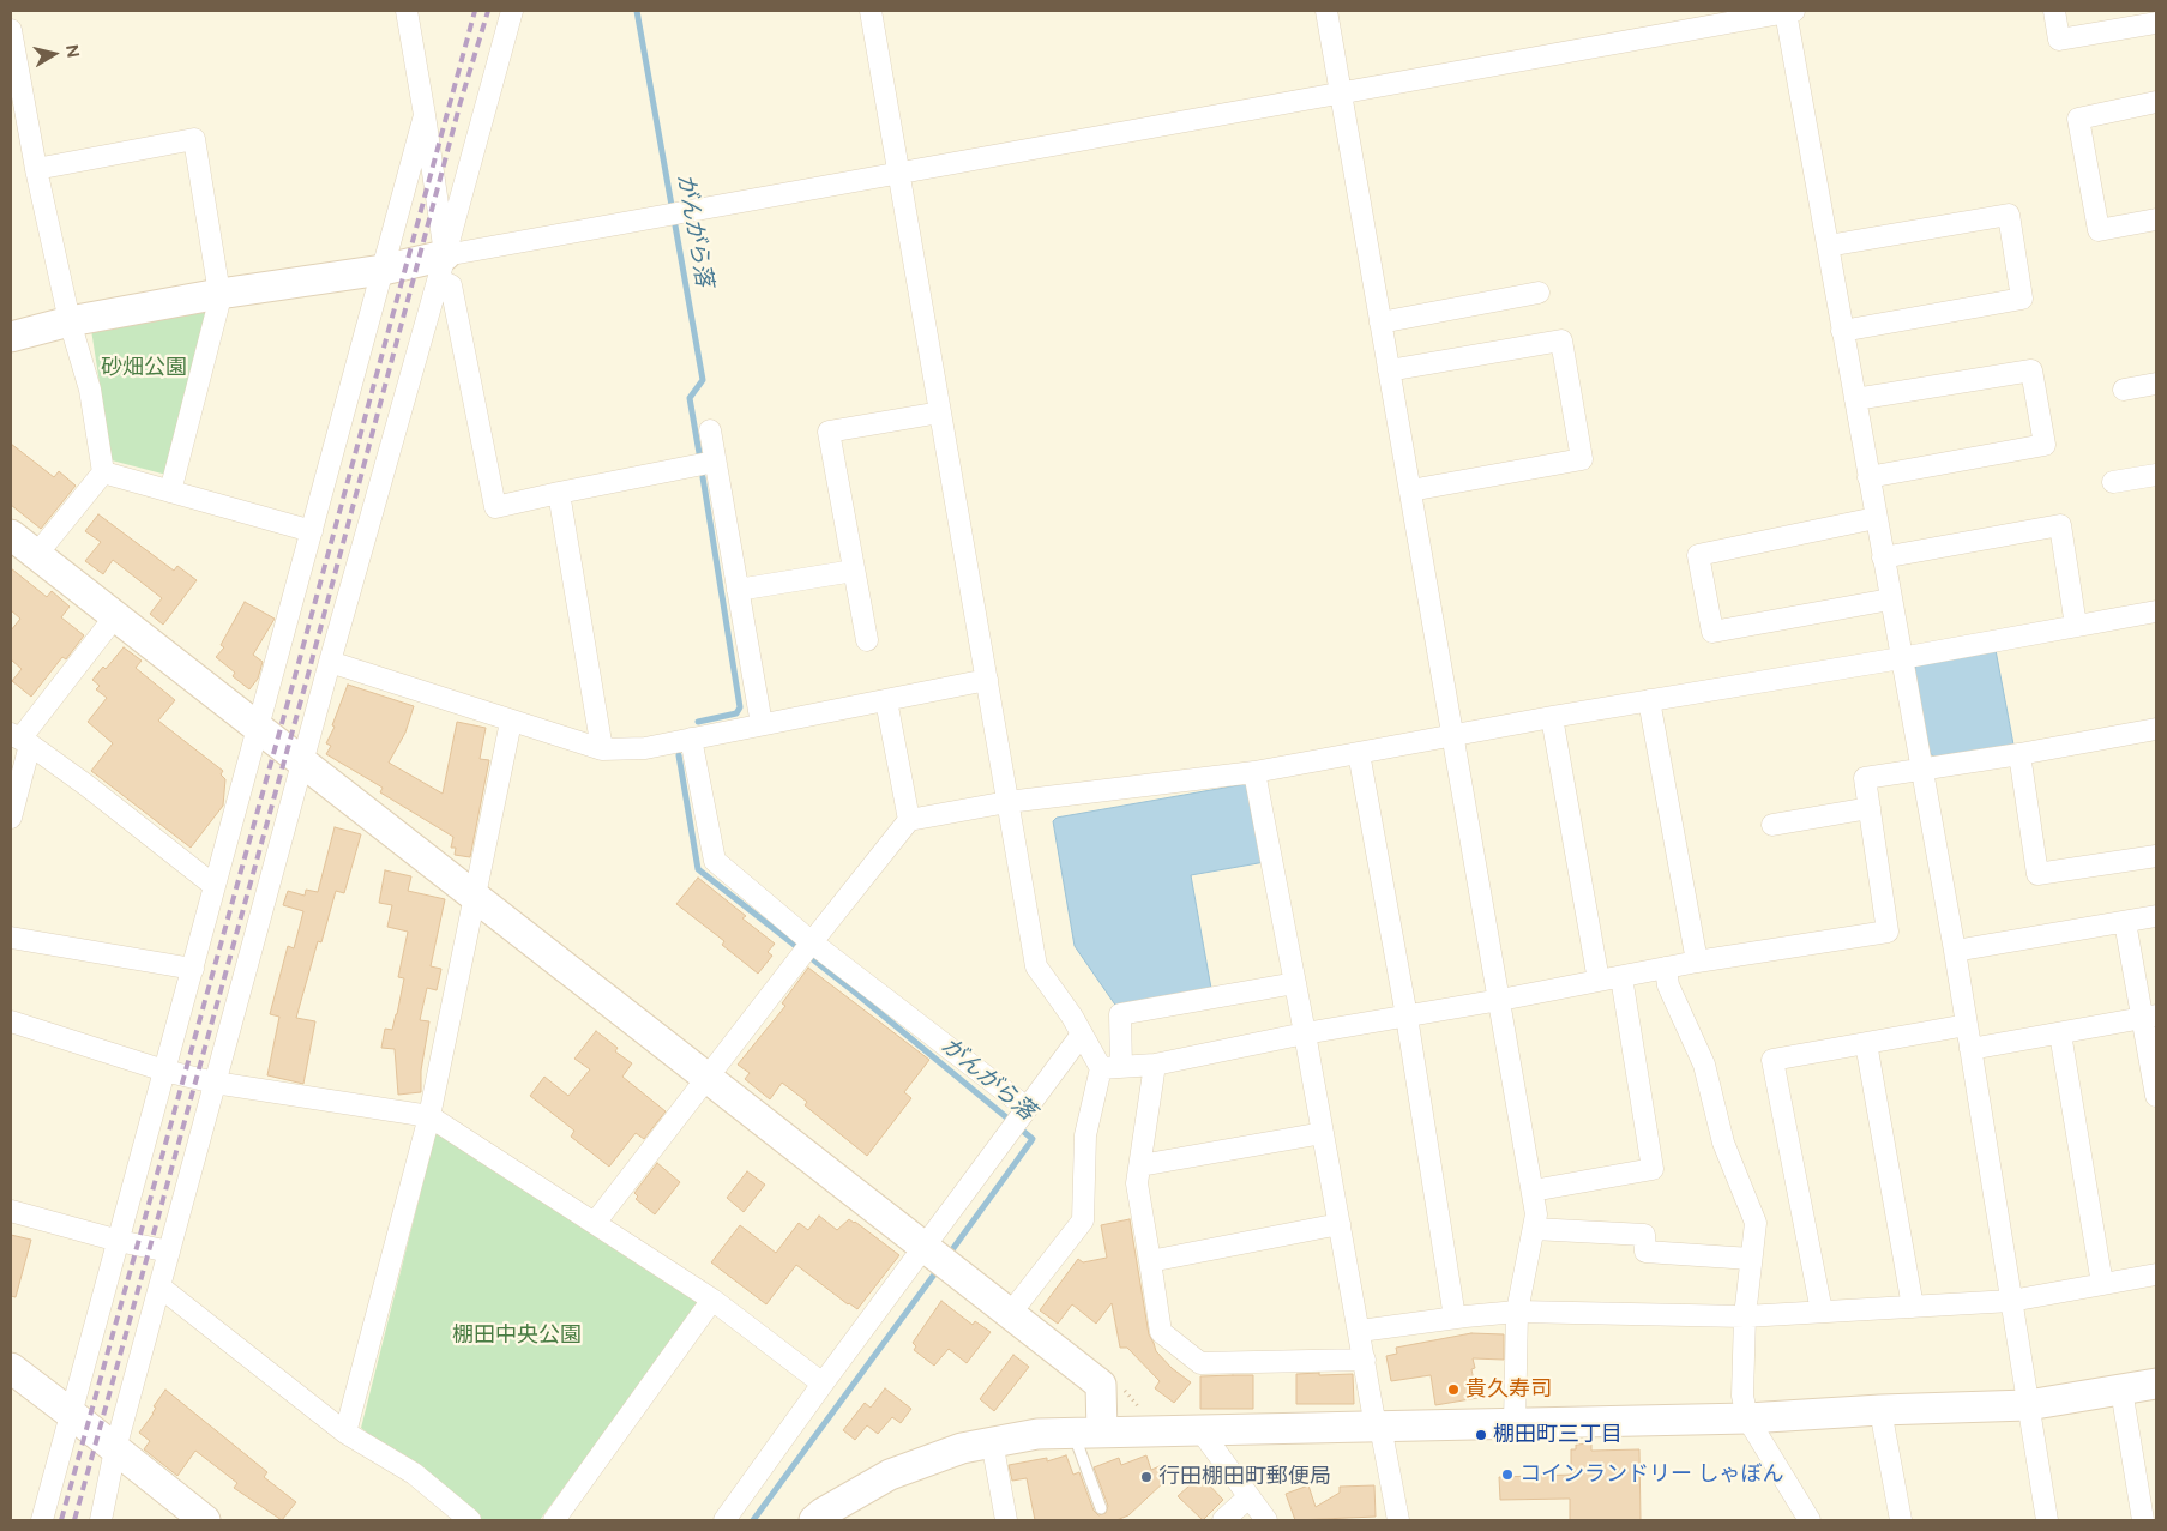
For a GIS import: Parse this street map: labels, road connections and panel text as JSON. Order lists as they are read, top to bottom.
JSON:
{
  "water": ["がんがら落"],
  "parks": ["砂畑公園", "棚田中央公園"],
  "places": [
    "貴久寿司",
    "棚田町三丁目",
    "コインランドリー しゃぼん",
    "行田棚田町郵便局"
  ],
  "north": "right"
}
